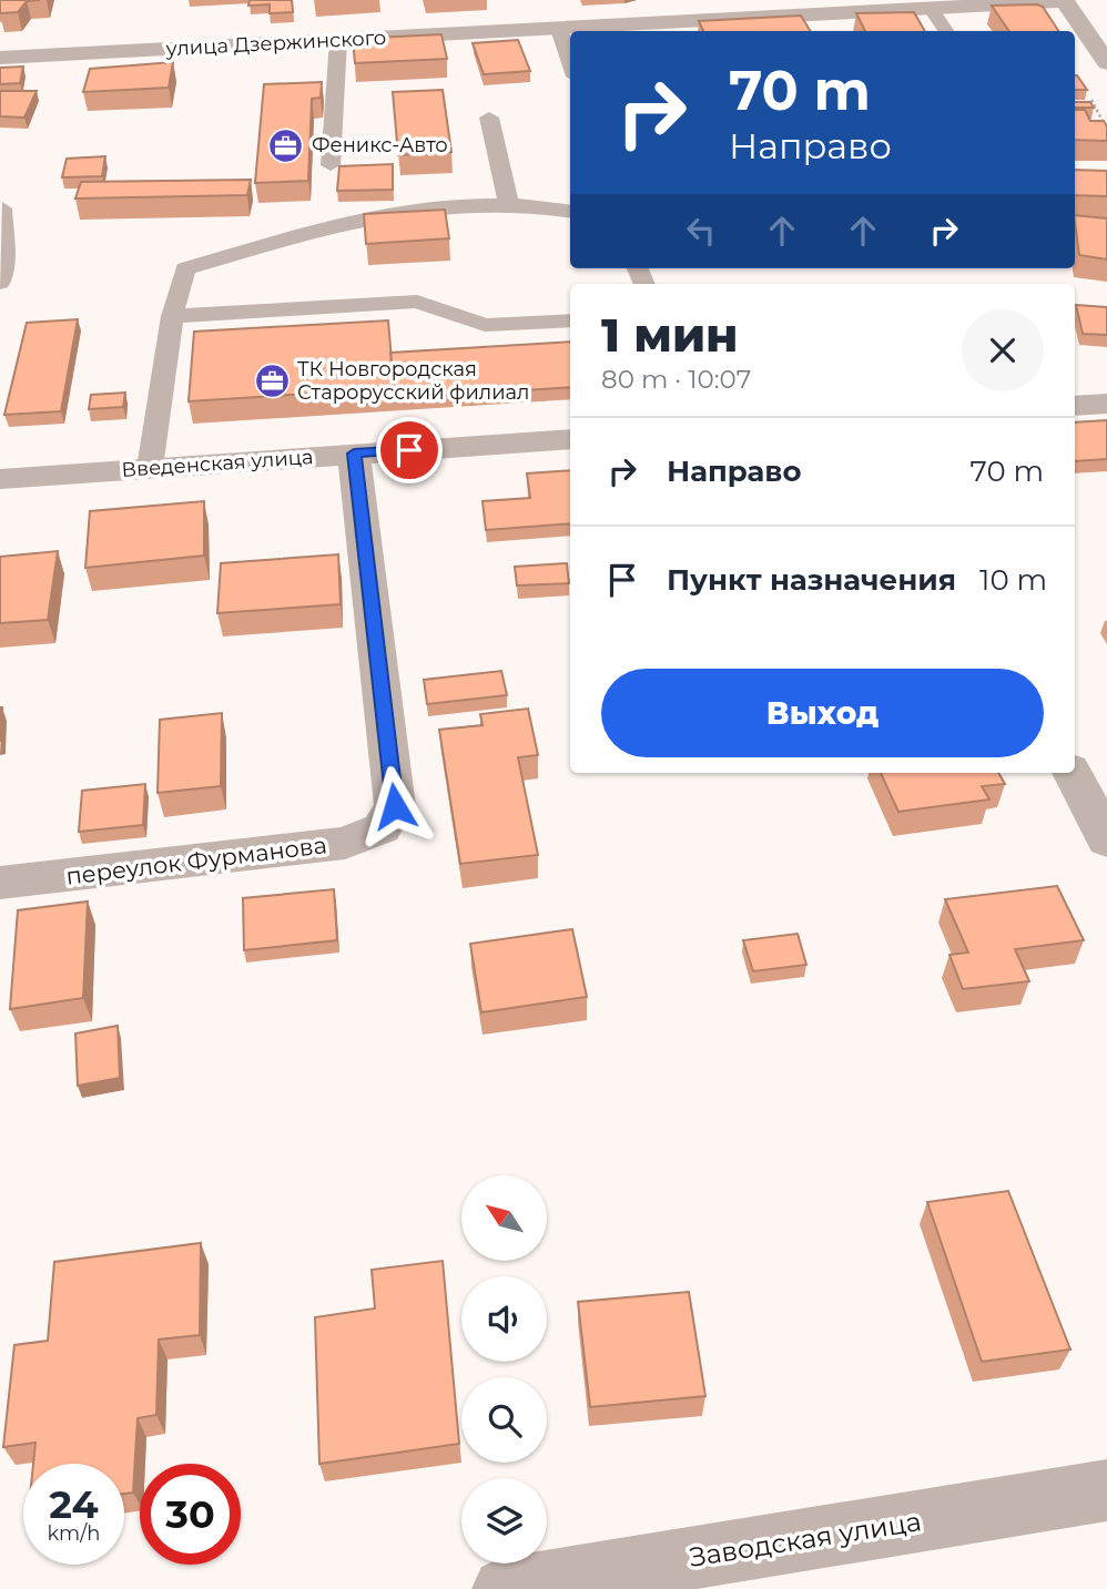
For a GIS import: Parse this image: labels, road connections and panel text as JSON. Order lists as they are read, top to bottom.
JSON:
{
  "streets": {
    "street": [
      "улица Дзержинского",
      "Введенская улица",
      "переулок Фурманова",
      "Заводская улица"
    ]
  },
  "crossings": [
    ["Введенская улица", "переулок Фурманова"]
  ],
  "places": {
    "office": ["Феникс-Авто", "ТК Новгородская Старорусский филиал"]
  },
  "north": "top left",
  "page": {
    "turn": ["70 m", "Направо"],
    "heading": ["1 мин", "80 m · 10:07"],
    "list": [
      {
        "name": "Направо",
        "value": "70 m"
      },
      {
        "name": "Пункт назначения",
        "value": "10 m"
      }
    ],
    "buttons": "Выход",
    "speed": "24 km/h",
    "limit": "30"
  }
}
